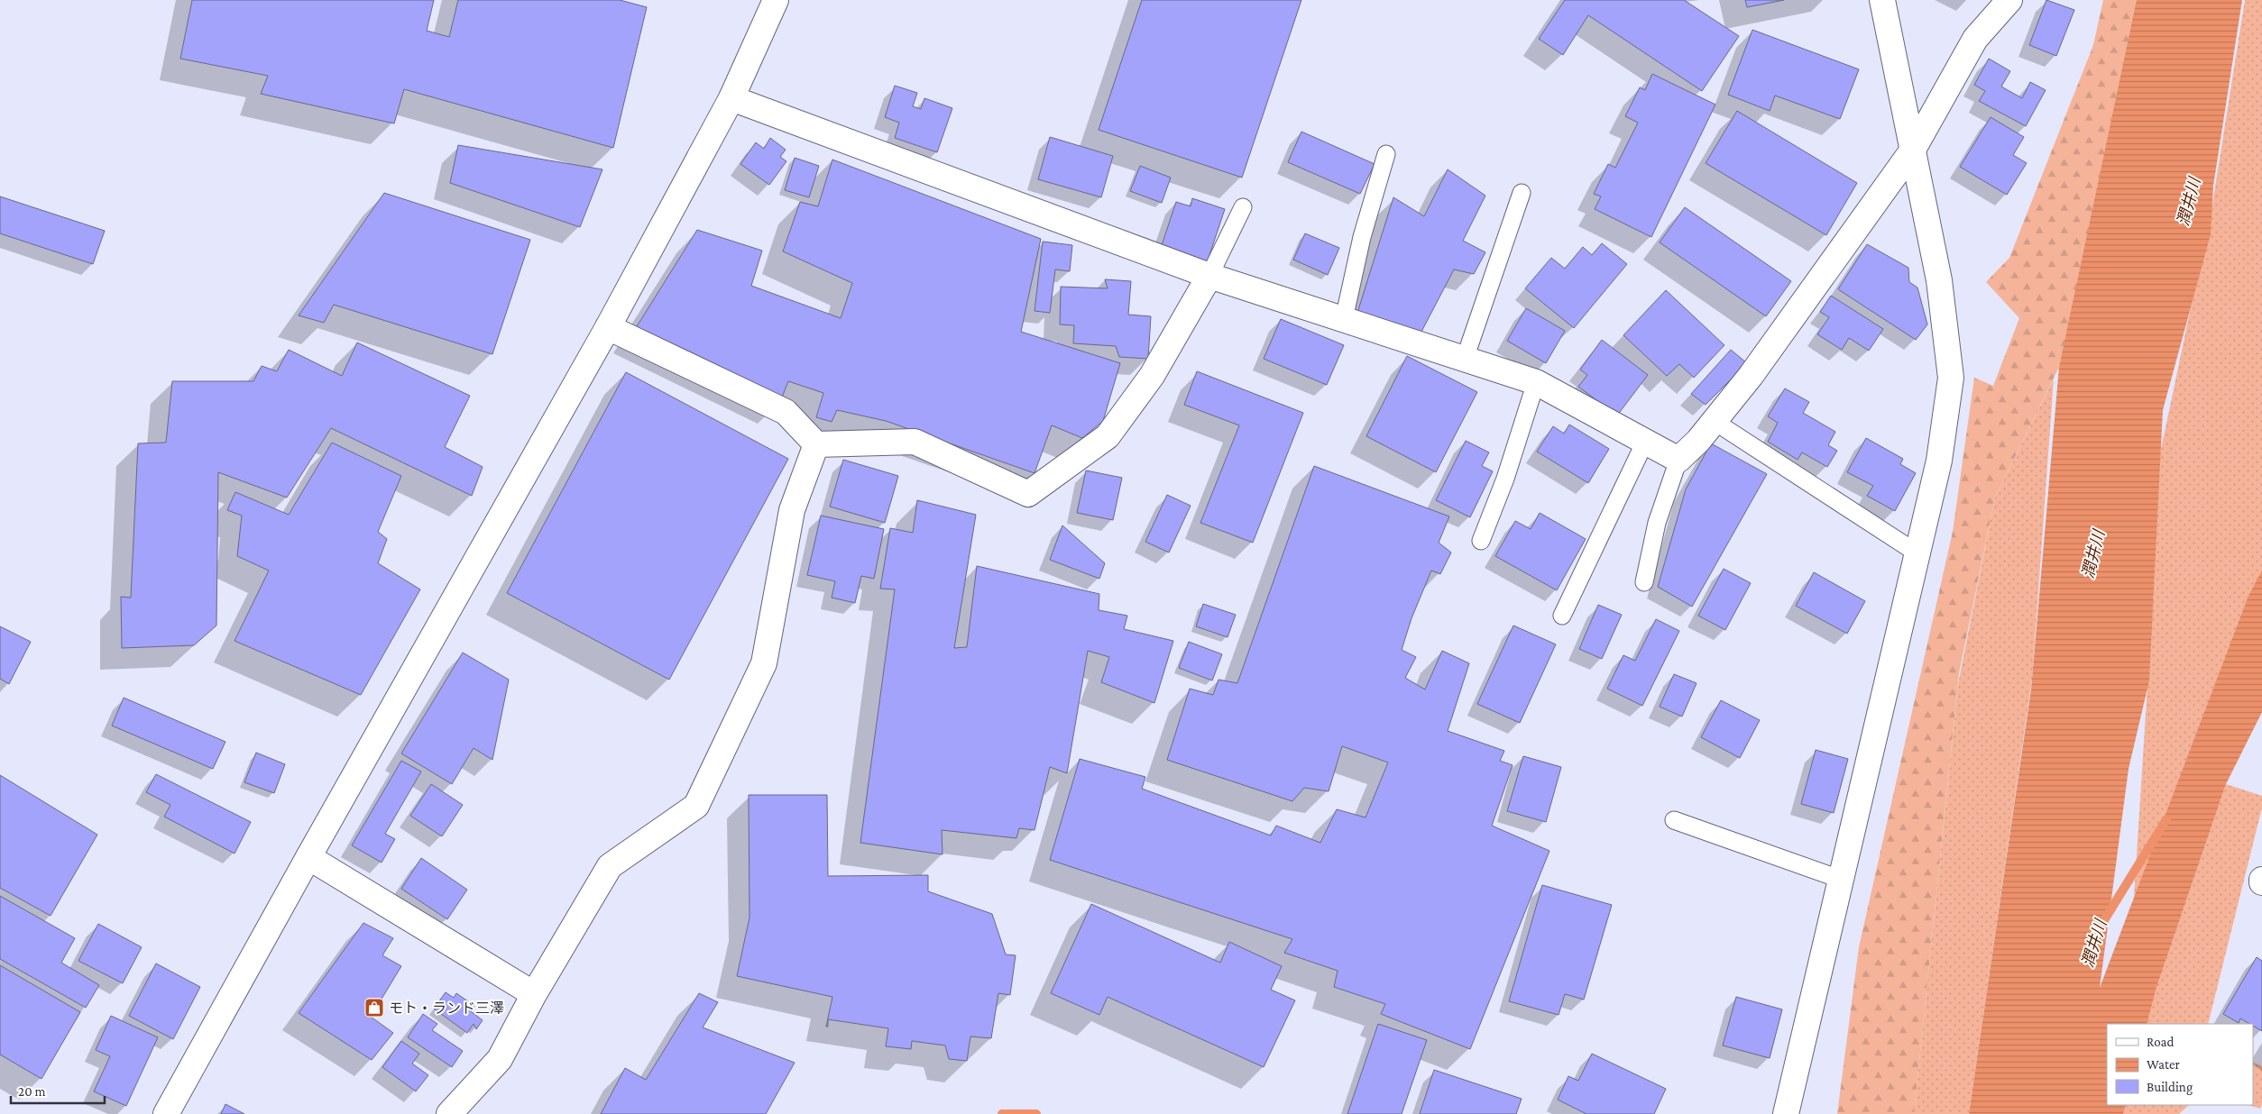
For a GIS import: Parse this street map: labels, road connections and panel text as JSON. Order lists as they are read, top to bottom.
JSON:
{
  "water": ["潤井川"],
  "places": {
    "shop": ["モト・ランド三澤"]
  },
  "legend": ["Road", "Water", "Building"],
  "scale_bar": "20 m"
}
